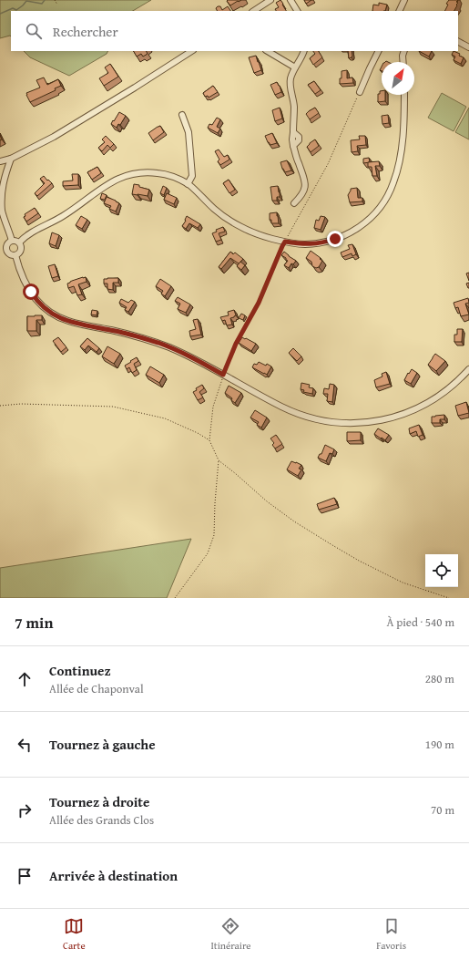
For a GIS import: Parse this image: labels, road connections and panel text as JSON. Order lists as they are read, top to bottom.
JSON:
{
  "north": "top right",
  "page": {
    "search": "Rechercher",
    "heading": ["7 min", "À pied · 540 m"],
    "list": [
      ["Continuez", "Allée de Chaponval", "280 m"],
      ["Tournez à gauche", "190 m"],
      ["Tournez à droite", "Allée des Grands Clos", "70 m"],
      "Arrivée à destination"
    ],
    "nav": ["Carte", "Itinéraire", "Favoris"]
  }
}
